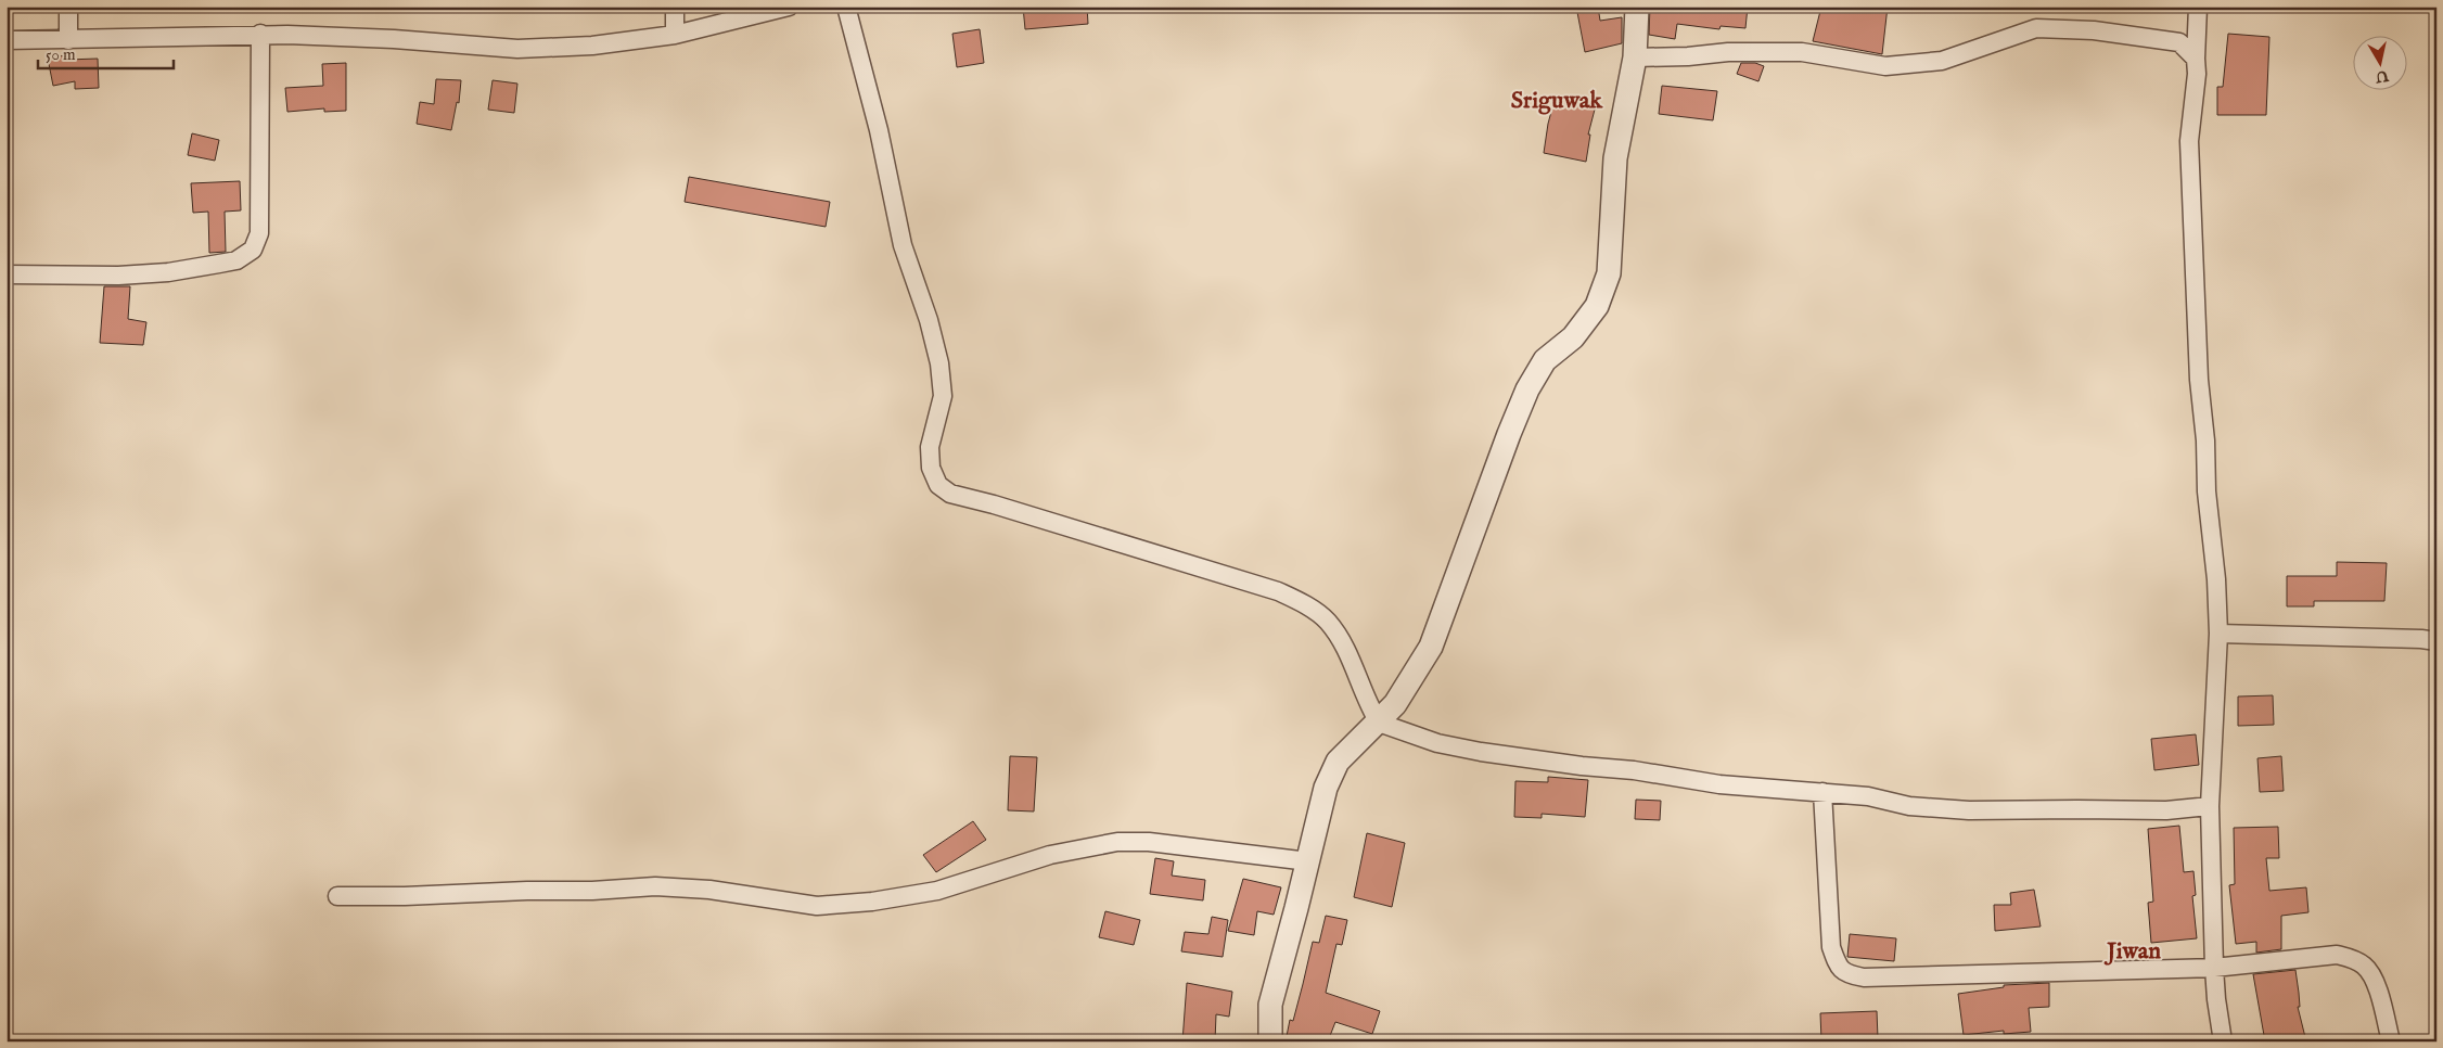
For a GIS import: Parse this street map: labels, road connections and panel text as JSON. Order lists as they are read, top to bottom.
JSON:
{
  "districts": ["Sriguwak", "Jiwan"],
  "scale_bar": "50 m",
  "north": "bottom"
}
